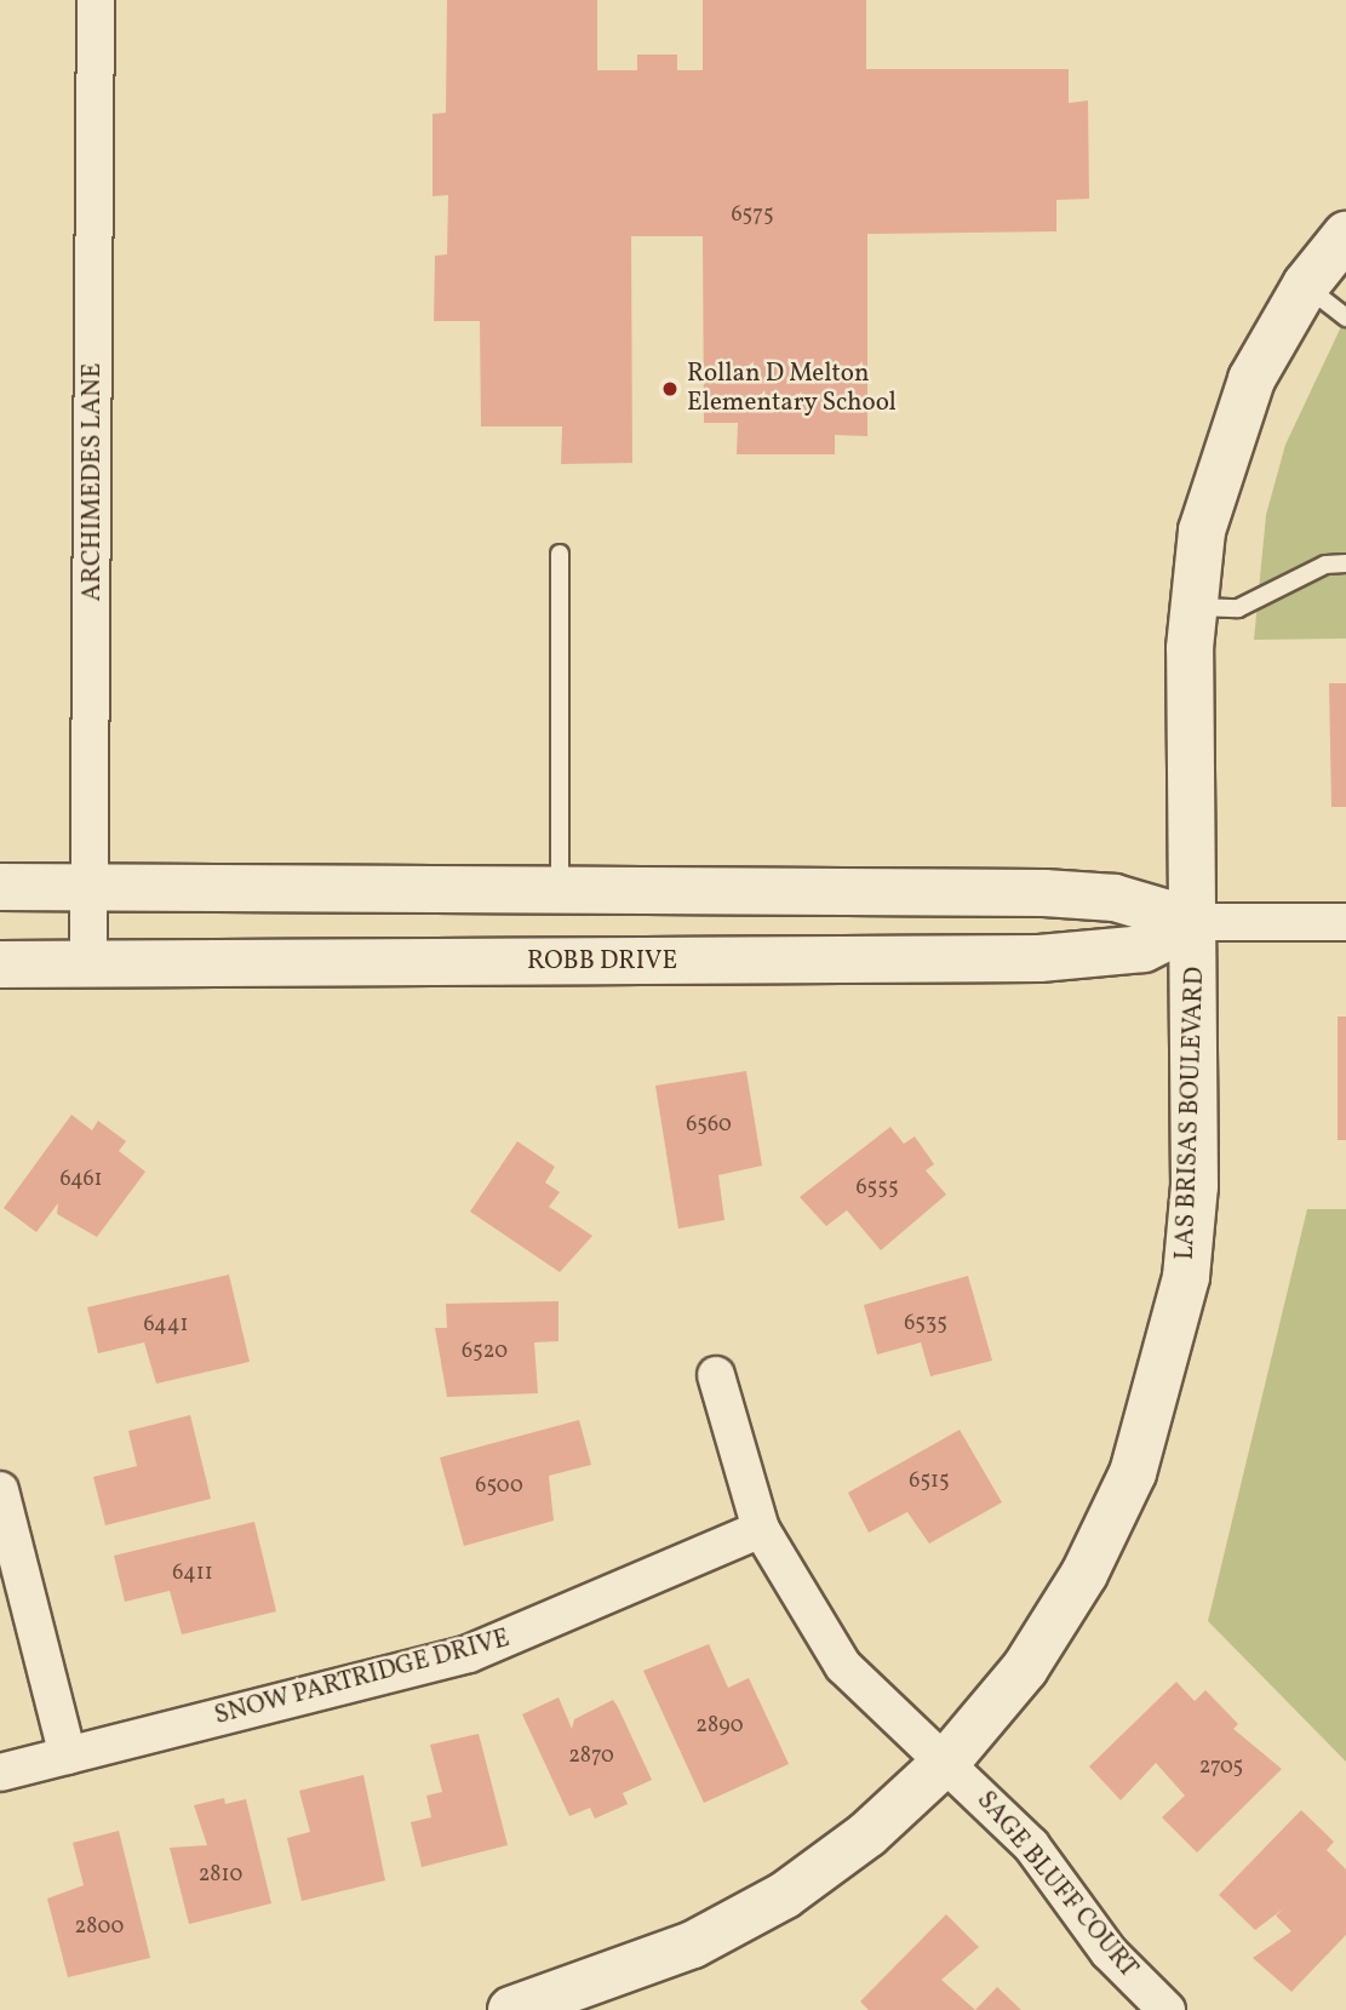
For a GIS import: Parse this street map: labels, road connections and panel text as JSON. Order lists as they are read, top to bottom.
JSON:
{
  "streets": {
    "street": [
      "ARCHIMEDES LANE",
      "ROBB DRIVE",
      "LAS BRISAS BOULEVARD",
      "SNOW PARTRIDGE DRIVE",
      "SAGE BLUFF COURT"
    ]
  },
  "crossings": [
    ["ARCHIMEDES LANE", "ROBB DRIVE"],
    ["ROBB DRIVE", "LAS BRISAS BOULEVARD"],
    ["LAS BRISAS BOULEVARD", "SAGE BLUFF COURT"],
    ["SNOW PARTRIDGE DRIVE", "SAGE BLUFF COURT"]
  ],
  "places": ["Rollan D Melton Elementary School"],
  "house_numbers": [
    "6575",
    "6560",
    "6461",
    "6555",
    "6535",
    "6441",
    "6520",
    "6515",
    "6500",
    "6411",
    "2890",
    "2870",
    "2705",
    "2810",
    "2800"
  ]
}
